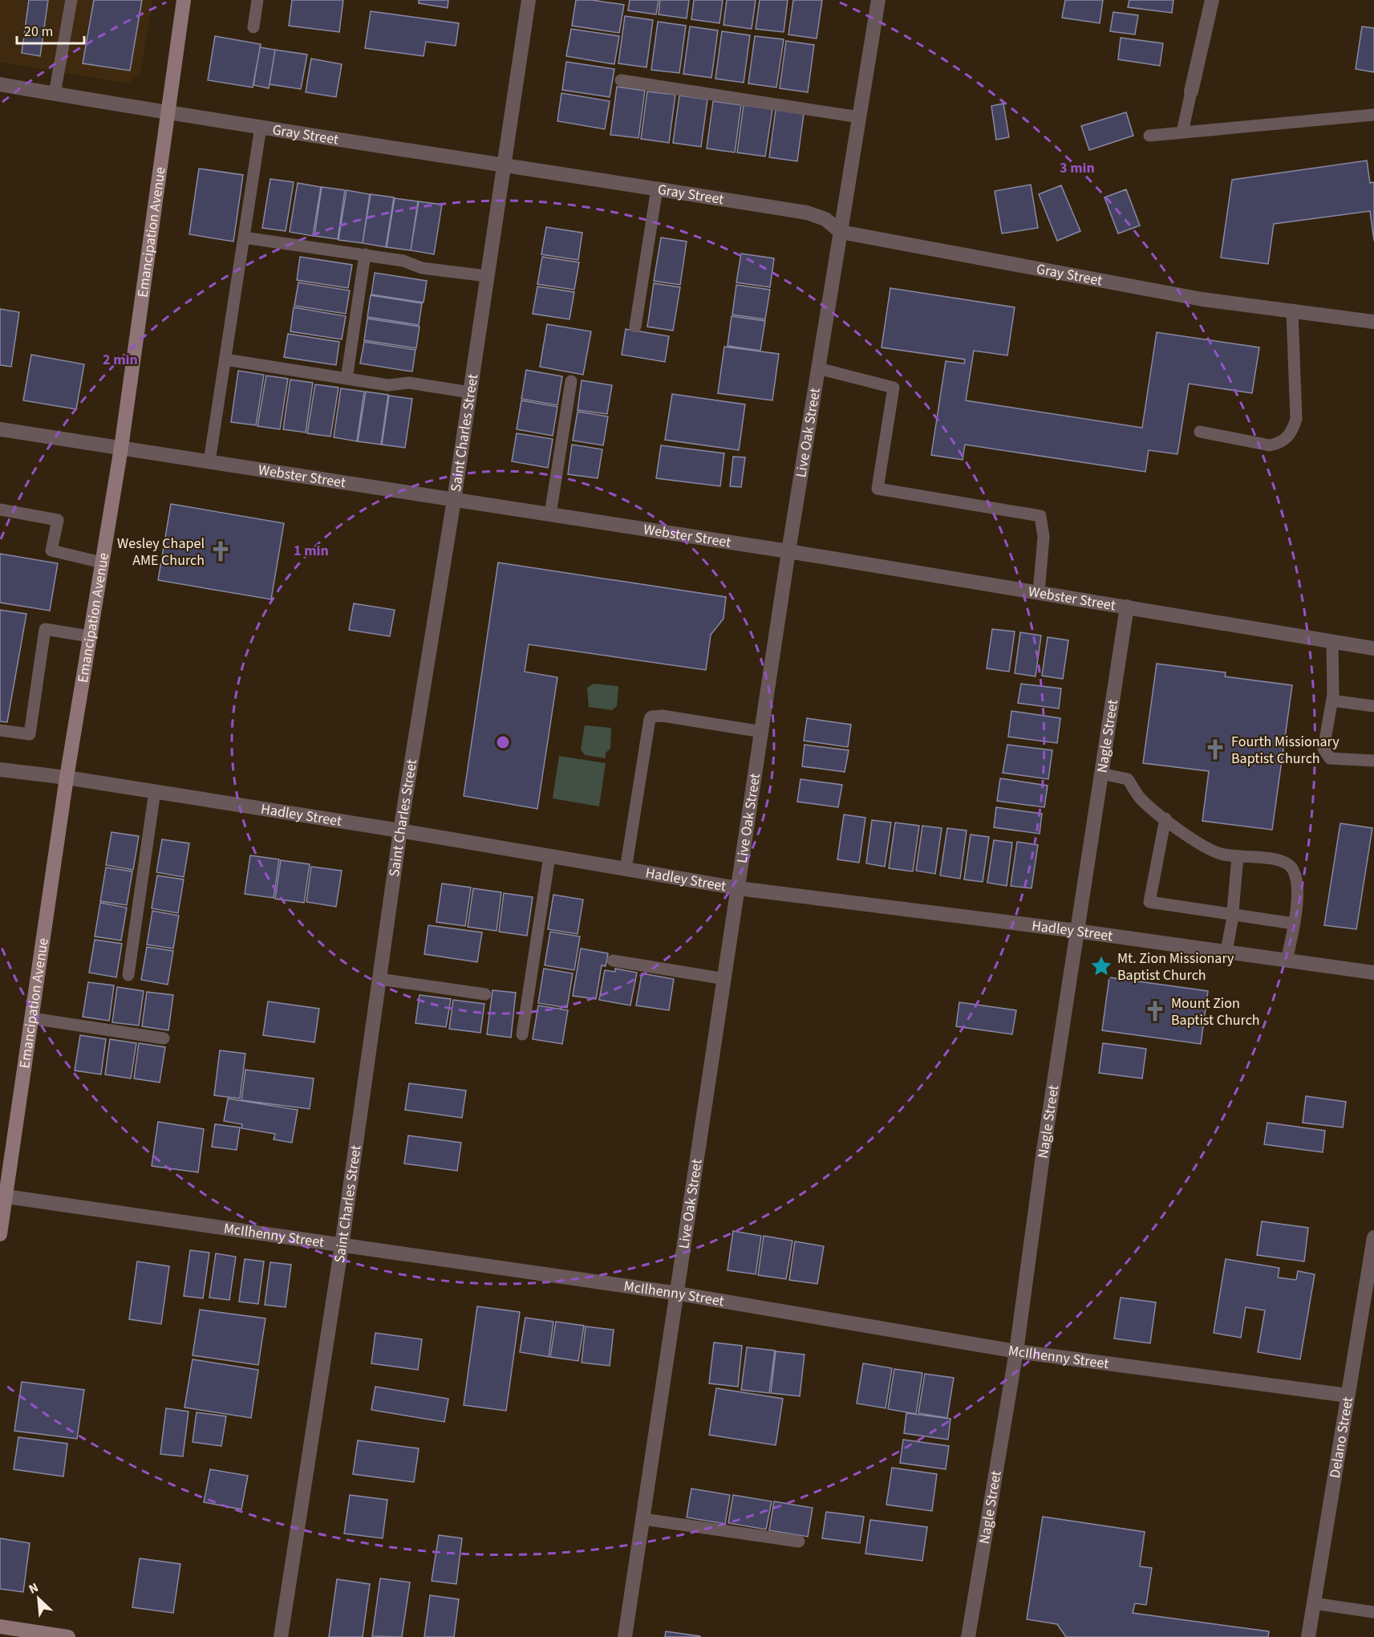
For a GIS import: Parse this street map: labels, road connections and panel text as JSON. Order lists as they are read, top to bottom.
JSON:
{
  "streets": {
    "main road": ["Emancipation Avenue"],
    "street": [
      "Gray Street",
      "Live Oak Street",
      "Saint Charles Street",
      "Webster Street",
      "Nagle Street",
      "Hadley Street",
      "McIlhenny Street",
      "Delano Street"
    ]
  },
  "crossings": [
    ["Gray Street", "Emancipation Avenue"],
    ["Gray Street", "Live Oak Street"],
    ["Gray Street", "Saint Charles Street"],
    ["Emancipation Avenue", "Webster Street"],
    ["Emancipation Avenue", "Hadley Street"],
    ["Emancipation Avenue", "McIlhenny Street"],
    ["Live Oak Street", "Webster Street"],
    ["Live Oak Street", "Hadley Street"],
    ["Live Oak Street", "McIlhenny Street"],
    ["Saint Charles Street", "Webster Street"],
    ["Saint Charles Street", "Hadley Street"],
    ["Saint Charles Street", "McIlhenny Street"],
    ["Webster Street", "Nagle Street"],
    ["Nagle Street", "Hadley Street"],
    ["Nagle Street", "McIlhenny Street"],
    ["McIlhenny Street", "Delano Street"]
  ],
  "places": {
    "church": ["Wesley Chapel AME Church", "Fourth Missionary Baptist Church", "Mount Zion Baptist Church"],
    "place": ["Mt. Zion Missionary Baptist Church"]
  },
  "scale_bar": "20 m",
  "north": "top left",
  "rings": ["3 min", "2 min", "1 min"]
}
